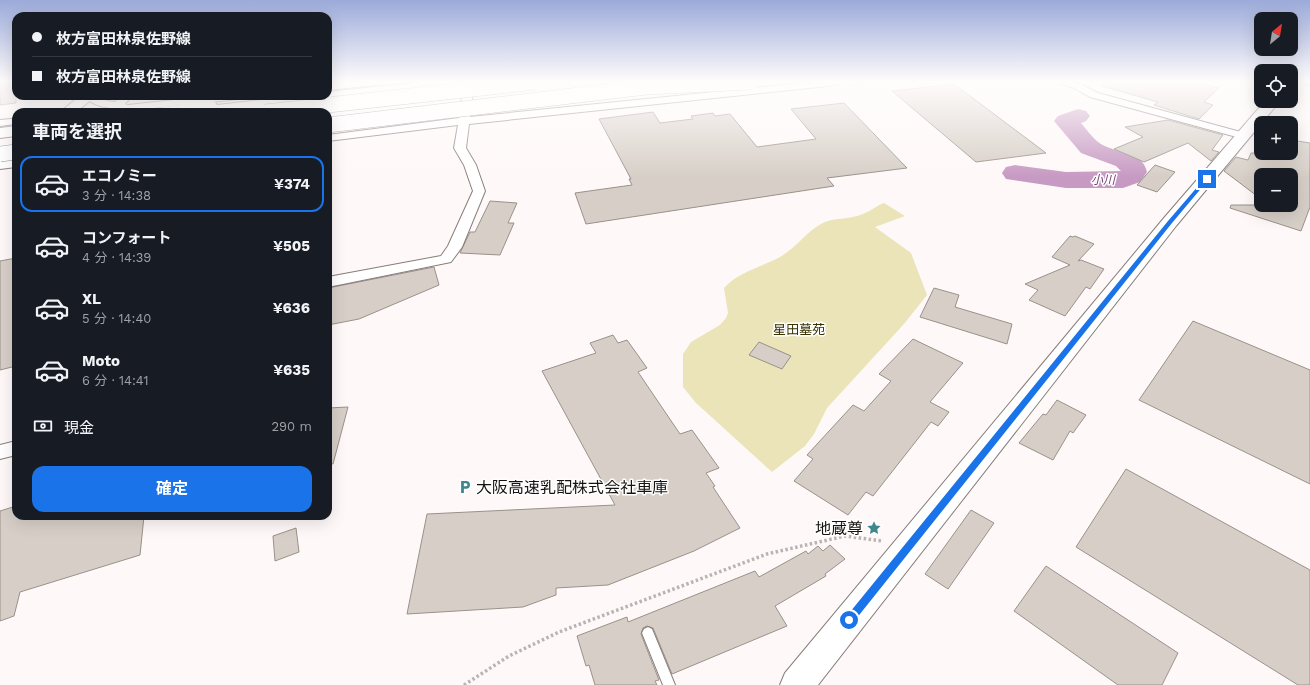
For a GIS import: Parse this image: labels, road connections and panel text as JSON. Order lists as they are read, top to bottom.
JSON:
{
  "water": ["小川"],
  "parks": ["星田墓苑"],
  "places": {
    "parking": ["大阪高速乳配株式会社車庫"],
    "place": ["地蔵尊"]
  },
  "north": "top right",
  "page": {
    "map_buttons": ["+", "−"],
    "banner": ["枚方富田林泉佐野線", "枚方富田林泉佐野線"],
    "heading": "車両を選択",
    "list": [
      {
        "name": "エコノミー",
        "note": "3 分 · 14:38",
        "value": "¥374"
      },
      {
        "name": "コンフォート",
        "note": "4 分 · 14:39",
        "value": "¥505"
      },
      {
        "name": "XL",
        "note": "5 分 · 14:40",
        "value": "¥636"
      },
      {
        "name": "Moto",
        "note": "6 分 · 14:41",
        "value": "¥635"
      }
    ],
    "pay": ["現金", "290 m"],
    "buttons": "確定"
  }
}
